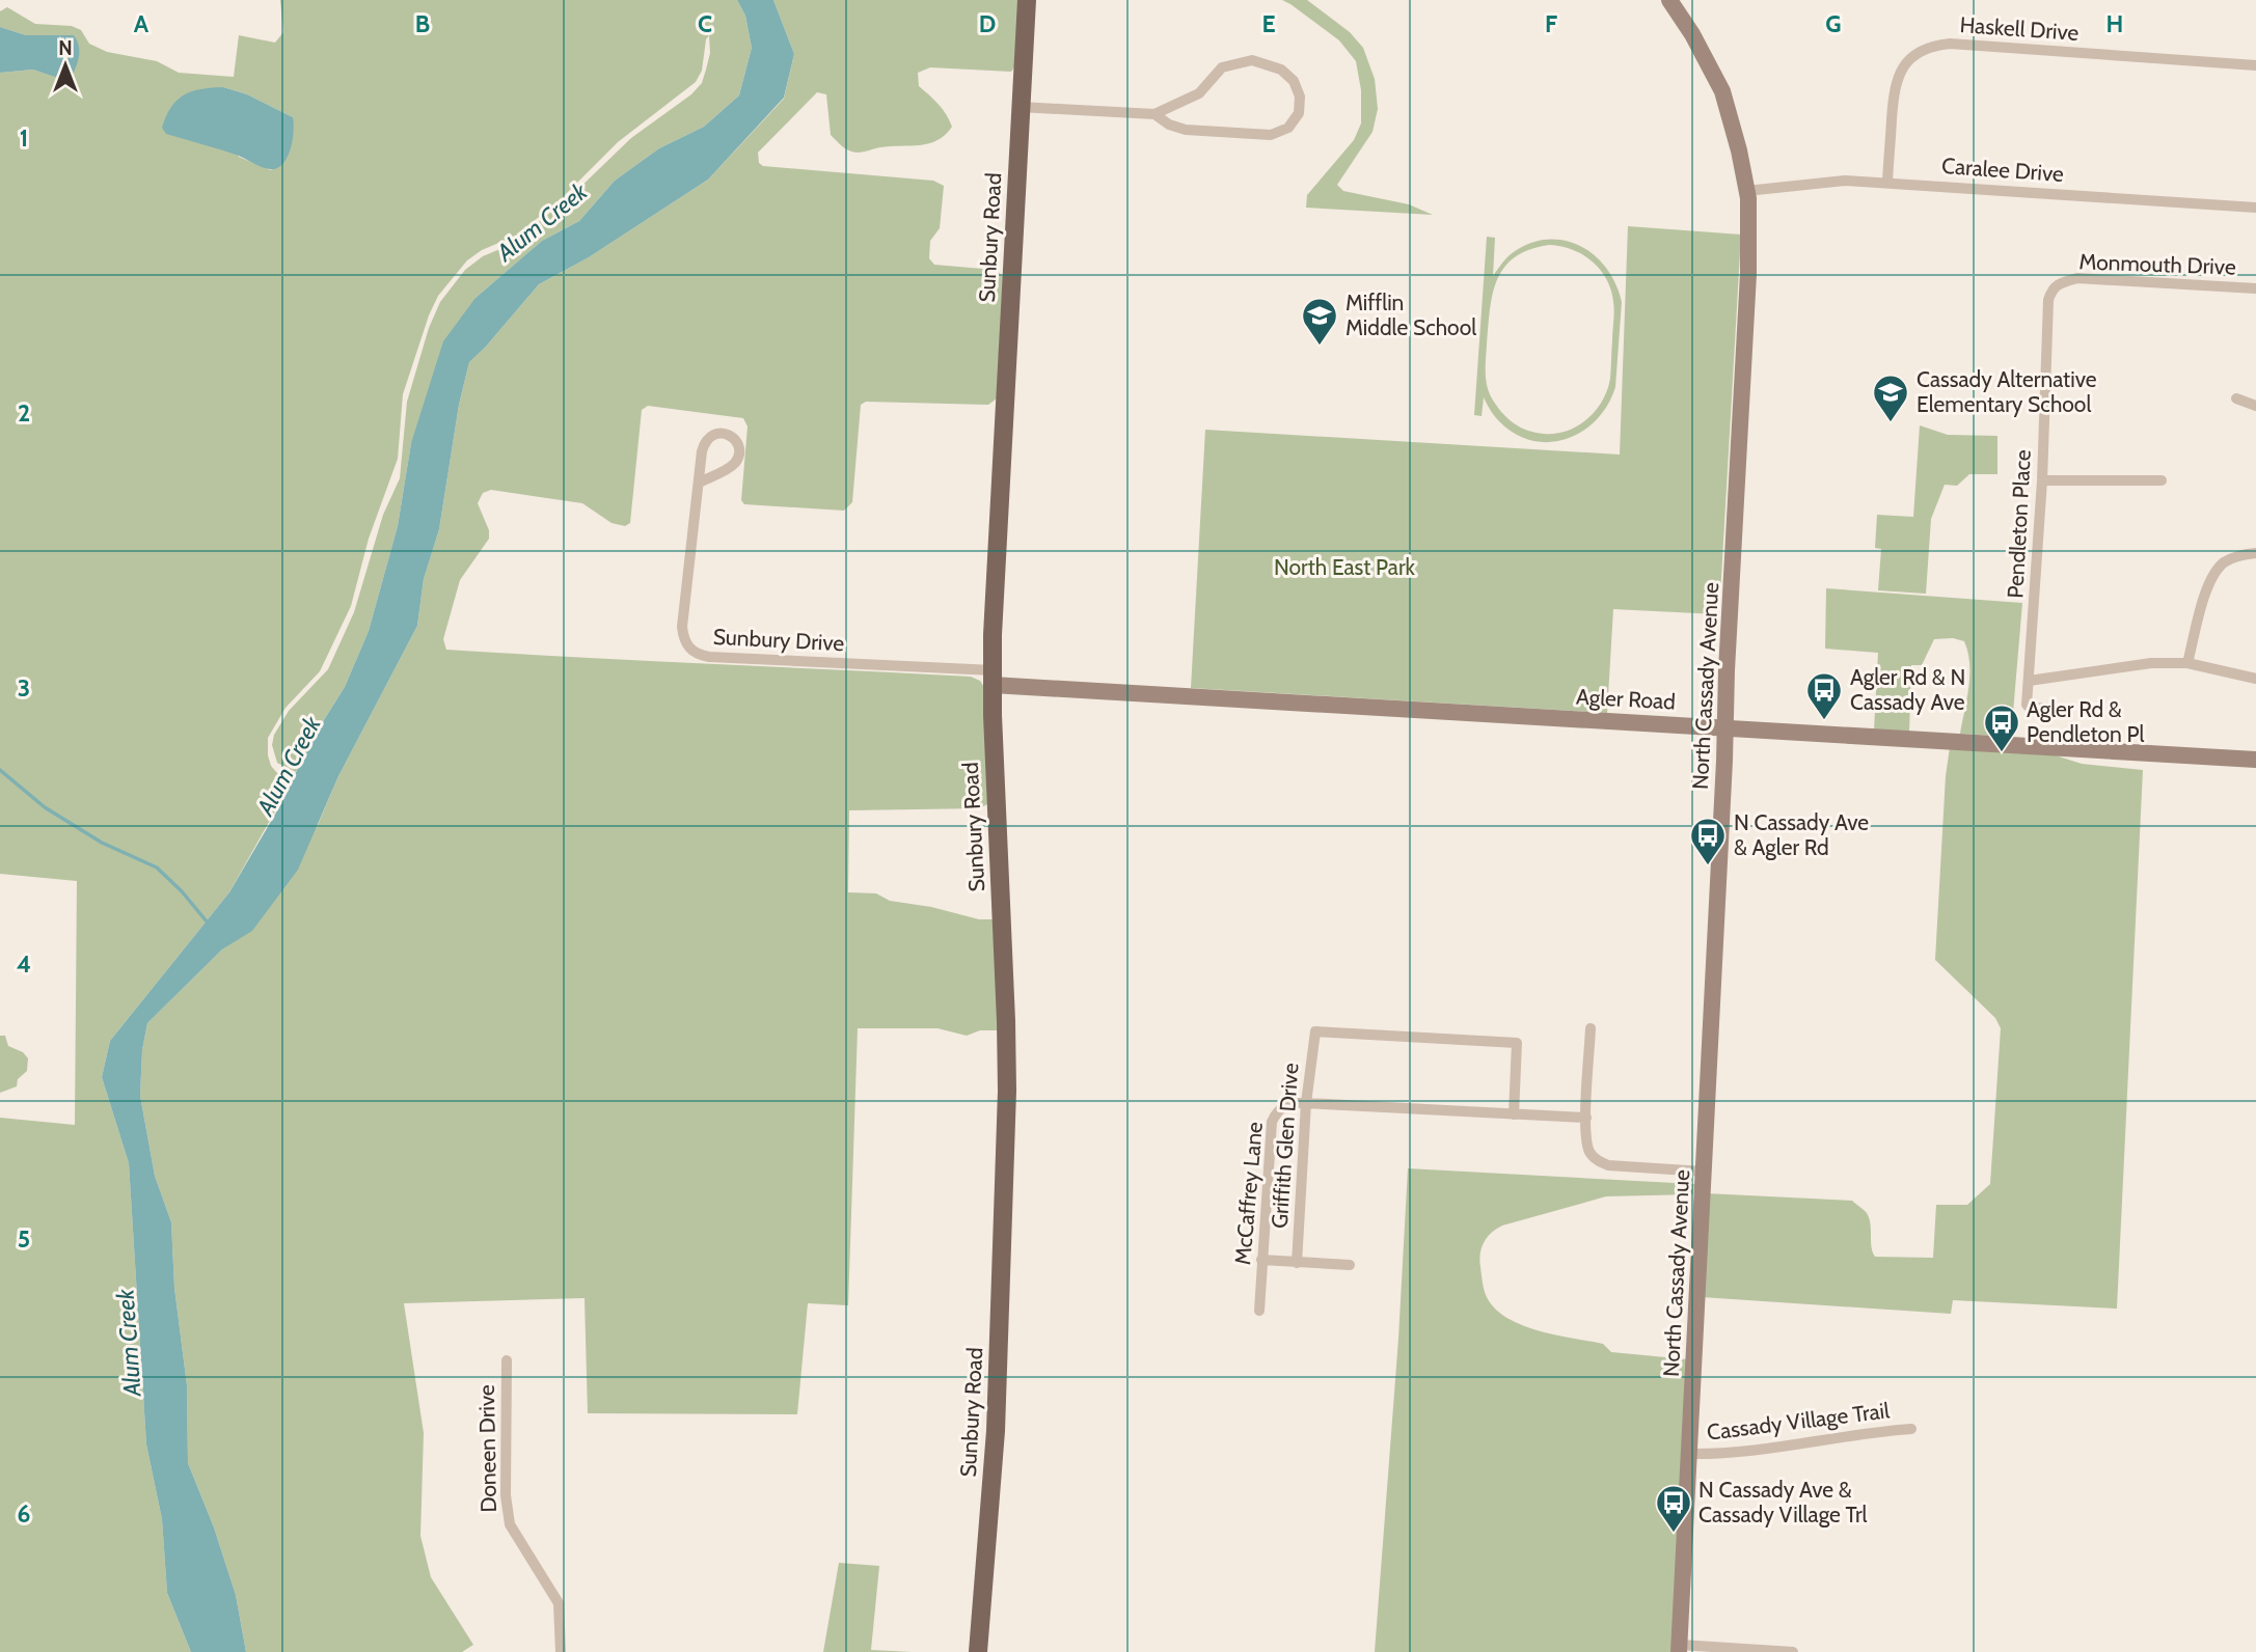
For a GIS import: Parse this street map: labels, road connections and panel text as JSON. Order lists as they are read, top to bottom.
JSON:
{
  "streets": {
    "main road": ["Sunbury Road", "North Cassady Avenue", "Agler Road"],
    "street": [
      "Haskell Drive",
      "Caralee Drive",
      "Monmouth Drive",
      "Pendleton Place",
      "Sunbury Drive",
      "Griffith Glen Drive",
      "McCaffrey Lane",
      "Cassady Village Trail",
      "Doneen Drive"
    ]
  },
  "crossings": [
    ["Haskell Drive", "Caralee Drive"],
    ["Caralee Drive", "North Cassady Avenue"],
    ["Sunbury Road", "Sunbury Drive"],
    ["Sunbury Road", "Agler Road"],
    ["Monmouth Drive", "Pendleton Place"],
    ["Sunbury Drive", "Agler Road"],
    ["North Cassady Avenue", "Agler Road"],
    ["North Cassady Avenue", "Cassady Village Trail"],
    ["Griffith Glen Drive", "McCaffrey Lane"]
  ],
  "water": ["Alum Creek"],
  "parks": ["North East Park"],
  "places": {
    "school or university": ["Mifflin Middle School", "Cassady Alternative Elementary School"],
    "bus stop": [
      "Agler Rd & N Cassady Ave",
      "Agler Rd & Pendleton Pl",
      "N Cassady Ave & Agler Rd",
      "N Cassady Ave & Cassady Village Trl"
    ]
  },
  "north": "top",
  "grid": {
    "columns": [
      "A",
      "B",
      "C",
      "D",
      "E",
      "F",
      "G",
      "H"
    ],
    "rows": [
      "1",
      "2",
      "3",
      "4",
      "5",
      "6"
    ]
  }
}
